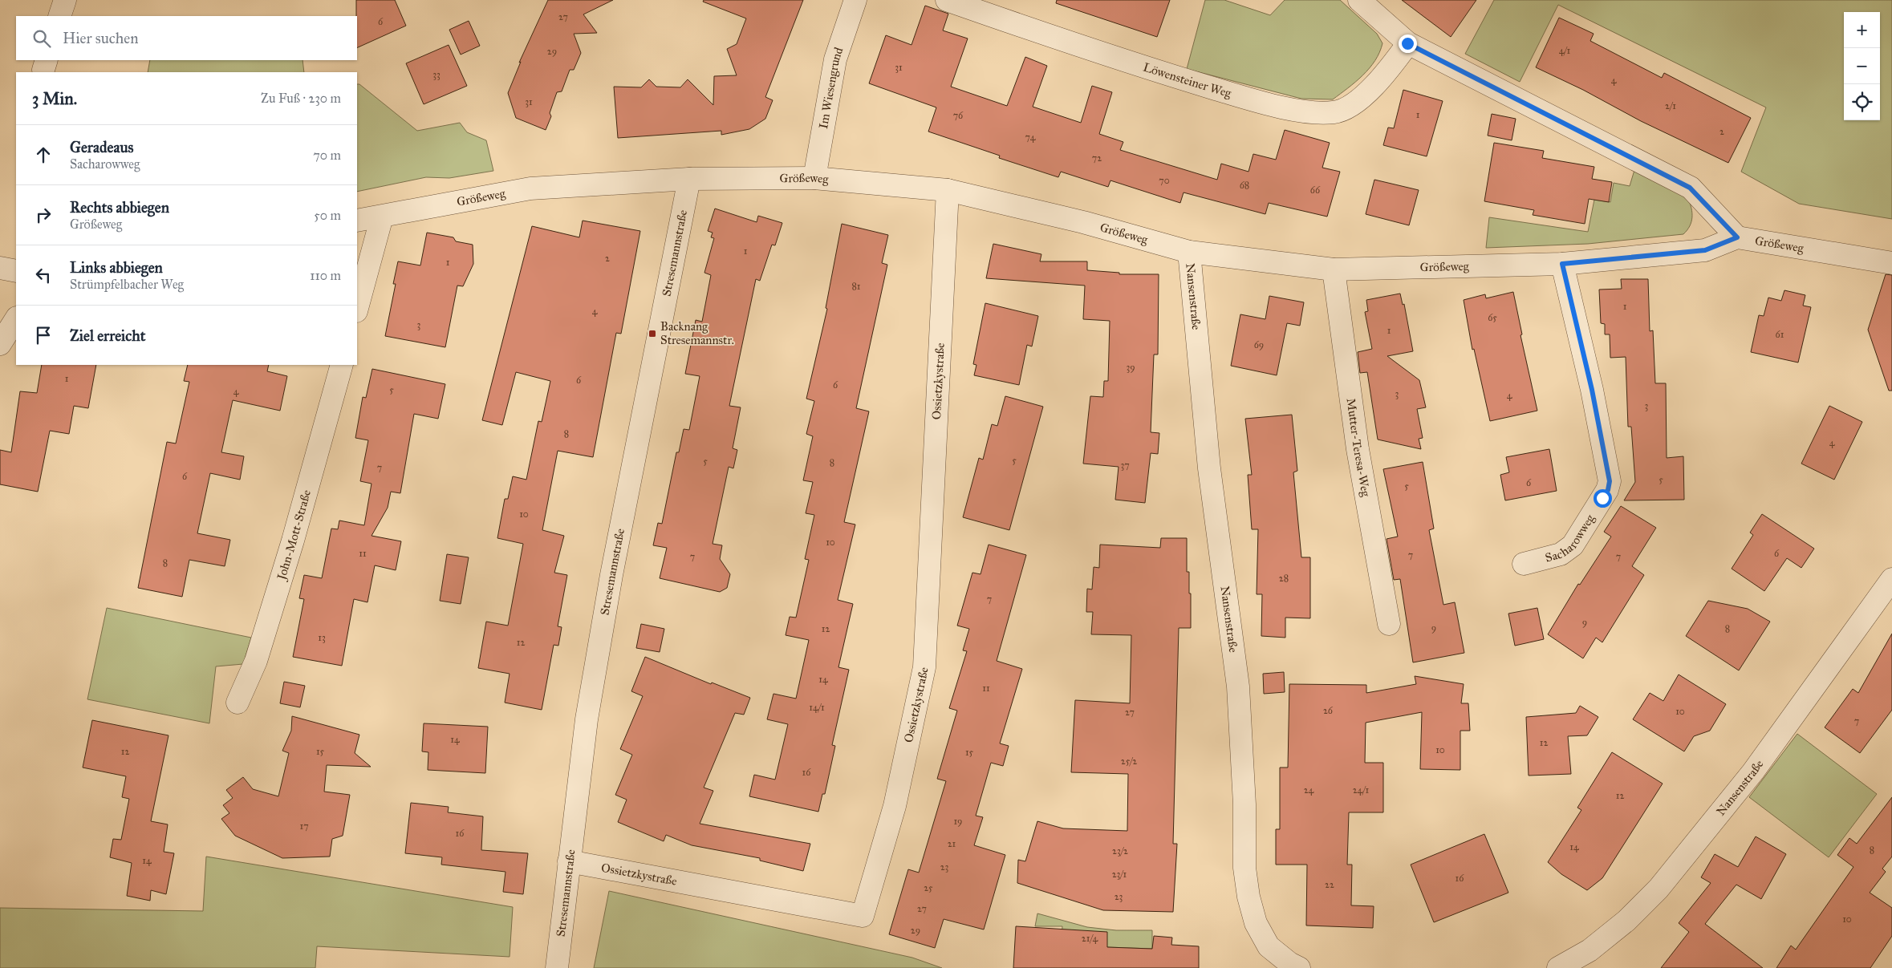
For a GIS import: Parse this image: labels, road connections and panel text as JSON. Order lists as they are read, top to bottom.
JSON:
{
  "streets": {
    "street": [
      "Löwensteiner Weg",
      "Im Wiesengrund",
      "Größeweg",
      "Stresemannstraße",
      "Nansenstraße",
      "Ossietzkystraße",
      "Mutter-Teresa-Weg",
      "John-Mott-Straße",
      "Sacharowweg"
    ]
  },
  "crossings": [
    ["Im Wiesengrund", "Größeweg"],
    ["Größeweg", "Stresemannstraße"],
    ["Größeweg", "Nansenstraße"],
    ["Größeweg", "Ossietzkystraße"],
    ["Größeweg", "Mutter-Teresa-Weg"],
    ["Größeweg", "Sacharowweg"],
    ["Stresemannstraße", "Ossietzkystraße"]
  ],
  "places": {
    "transit": ["Backnang Stresemannstr."]
  },
  "house_numbers": [
    "27",
    "6",
    "4/1",
    "29",
    "31",
    "33",
    "4",
    "31",
    "2/1",
    "1",
    "76",
    "2",
    "74",
    "72",
    "70",
    "68",
    "66",
    "1",
    "2",
    "1",
    "81",
    "1",
    "4",
    "65",
    "3",
    "1",
    "61",
    "69",
    "39",
    "1",
    "6",
    "6",
    "5",
    "4",
    "3",
    "4",
    "3",
    "8",
    "4",
    "5",
    "5",
    "8",
    "37",
    "7",
    "6",
    "5",
    "6",
    "5",
    "10",
    "10",
    "11",
    "6",
    "7",
    "7",
    "7",
    "8",
    "28",
    "7",
    "9",
    "9",
    "12",
    "8",
    "13",
    "12",
    "14",
    "11",
    "14/1",
    "26",
    "10",
    "27",
    "7",
    "14",
    "12",
    "10",
    "12",
    "15",
    "15",
    "25/2",
    "16",
    "24",
    "24/1",
    "12",
    "19",
    "17",
    "16",
    "21",
    "14",
    "8",
    "23/2",
    "14",
    "23",
    "23/1",
    "16",
    "22",
    "25",
    "23",
    "27",
    "10",
    "29",
    "21/4"
  ],
  "page": {
    "map_buttons": ["+", "−"],
    "search": "Hier suchen",
    "heading": ["3 Min.", "Zu Fuß · 230 m"],
    "list": [
      ["Geradeaus", "Sacharowweg", "70 m"],
      ["Rechts abbiegen", "Größeweg", "50 m"],
      ["Links abbiegen", "Strümpfelbacher Weg", "110 m"],
      "Ziel erreicht"
    ]
  }
}
